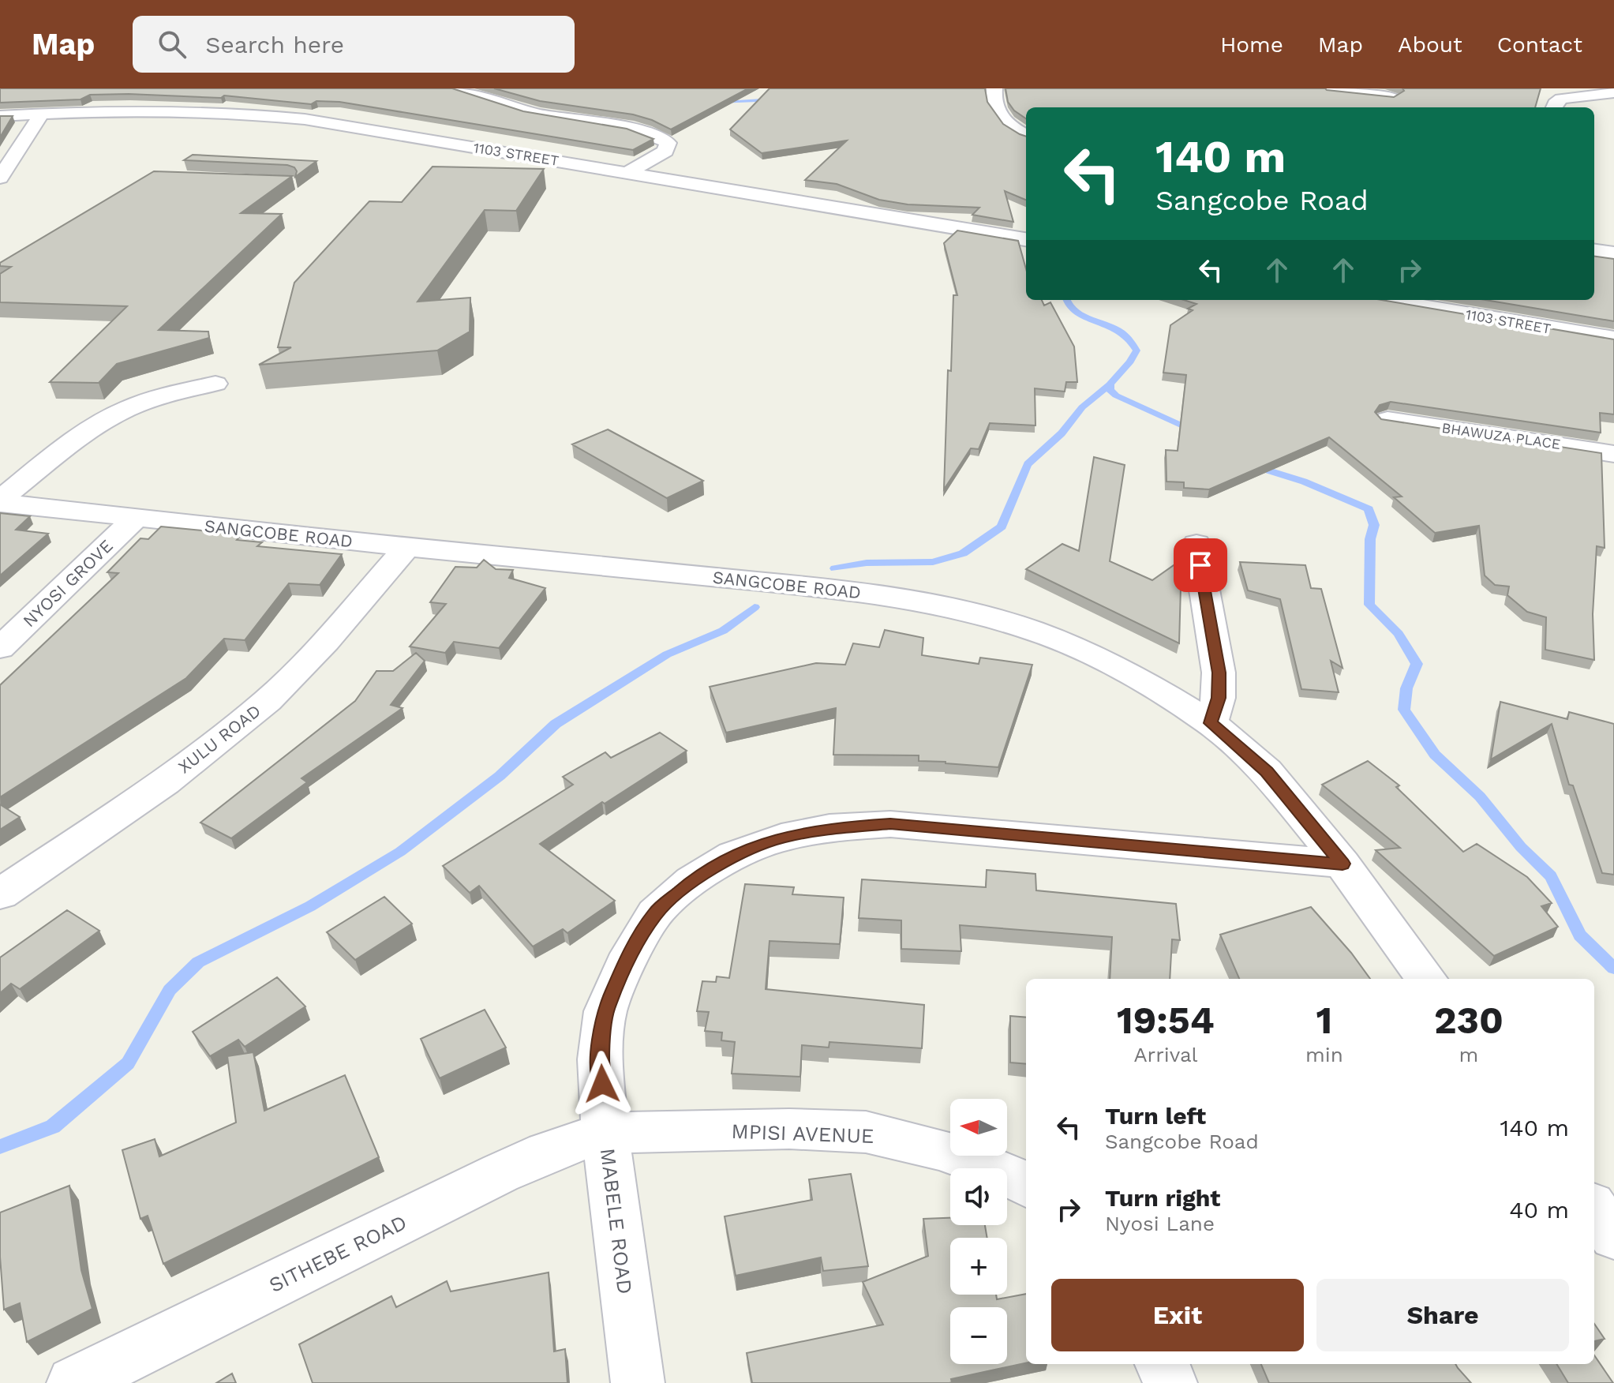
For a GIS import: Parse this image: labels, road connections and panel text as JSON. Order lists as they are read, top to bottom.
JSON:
{
  "streets": {
    "street": [
      "1103 STREET",
      "BHAWUZA PLACE",
      "SANGCOBE ROAD",
      "NYOSI GROVE",
      "XULU ROAD",
      "MPISI AVENUE",
      "MABELE ROAD",
      "SITHEBE ROAD"
    ]
  },
  "crossings": [
    ["SANGCOBE ROAD", "NYOSI GROVE"],
    ["SANGCOBE ROAD", "XULU ROAD"],
    ["SANGCOBE ROAD", "MABELE ROAD"],
    ["MPISI AVENUE", "MABELE ROAD"],
    ["MPISI AVENUE", "SITHEBE ROAD"],
    ["MABELE ROAD", "SITHEBE ROAD"]
  ],
  "north": "left",
  "page": {
    "header": "Map",
    "search": "Search here",
    "nav": [
      "Home",
      "Map",
      "About",
      "Contact"
    ],
    "turn": ["140 m", "Sangcobe Road"],
    "eta": [
      "19:54",
      "Arrival",
      "1",
      "min",
      "230",
      "m"
    ],
    "list": [
      {
        "name": "Turn left",
        "note": "Sangcobe Road",
        "value": "140 m"
      },
      {
        "name": "Turn right",
        "note": "Nyosi Lane",
        "value": "40 m"
      }
    ],
    "map_buttons": ["+", "−"],
    "buttons": ["Exit", "Share"]
  }
}
